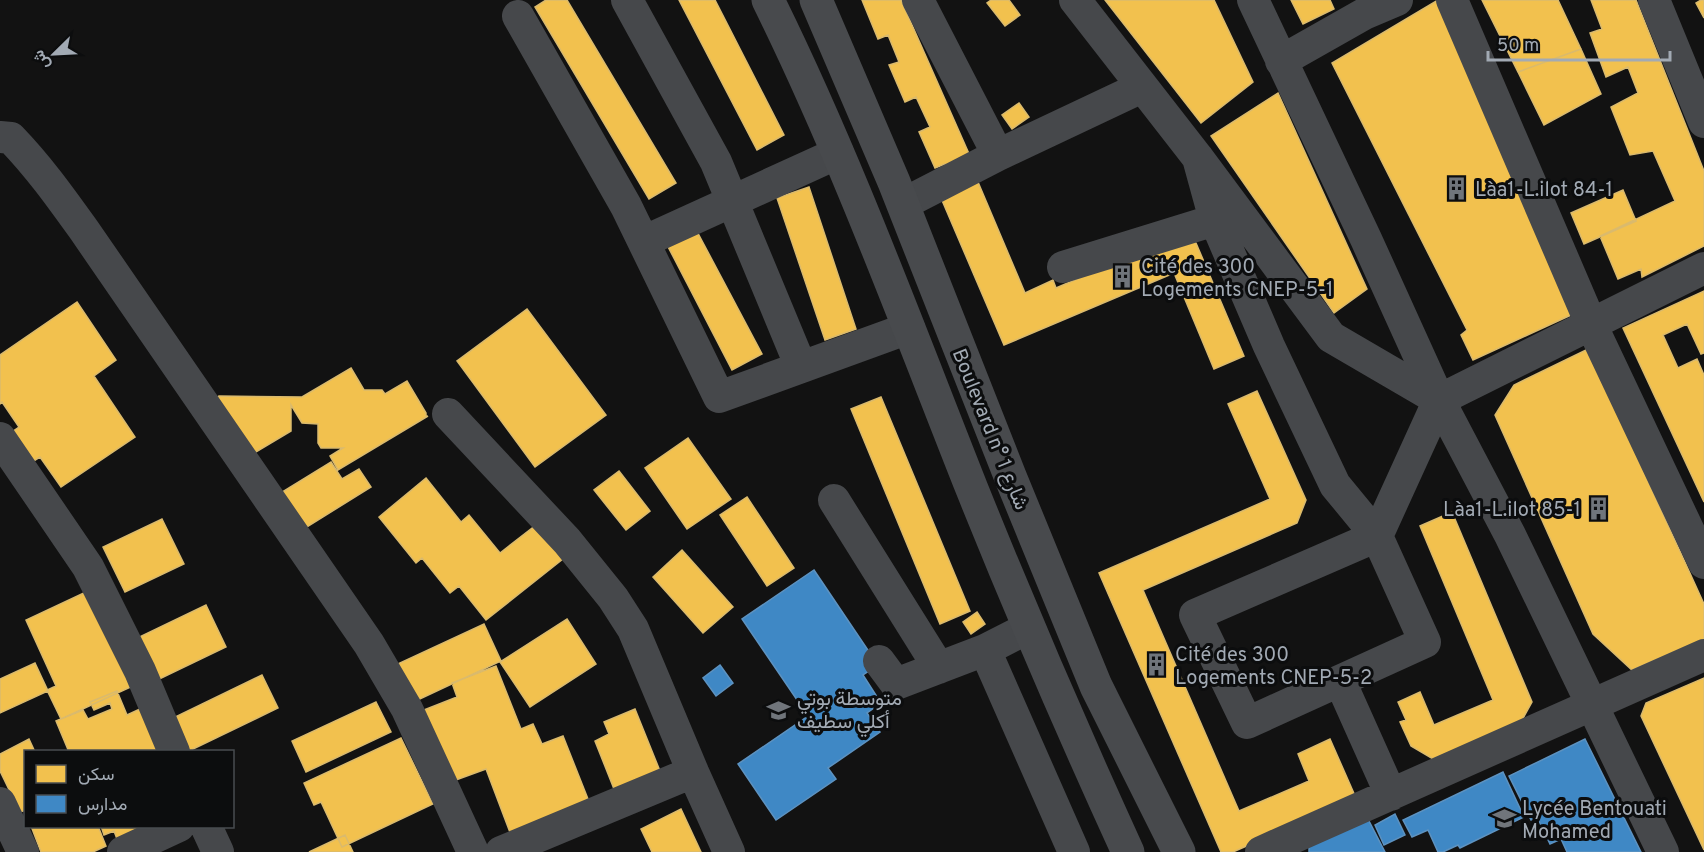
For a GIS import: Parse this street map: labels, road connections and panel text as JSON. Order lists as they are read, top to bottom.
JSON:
{
  "streets": {
    "main road": ["Boulevard n° شارع 1"]
  },
  "places": {
    "building": [
      "Làa1-L.ilot 84-1",
      "Cité des 300 Logements CNEP-5-1",
      "Làa1-L.ilot 85-1",
      "Cité des 300 Logements CNEP-5-2"
    ],
    "school or university": ["متوسطة بوتي أكلي سطيف", "Lycée Bentouati Mohamed"]
  },
  "legend": ["سكن", "مدارس"],
  "scale_bar": "50 m",
  "north": "bottom left"
}
